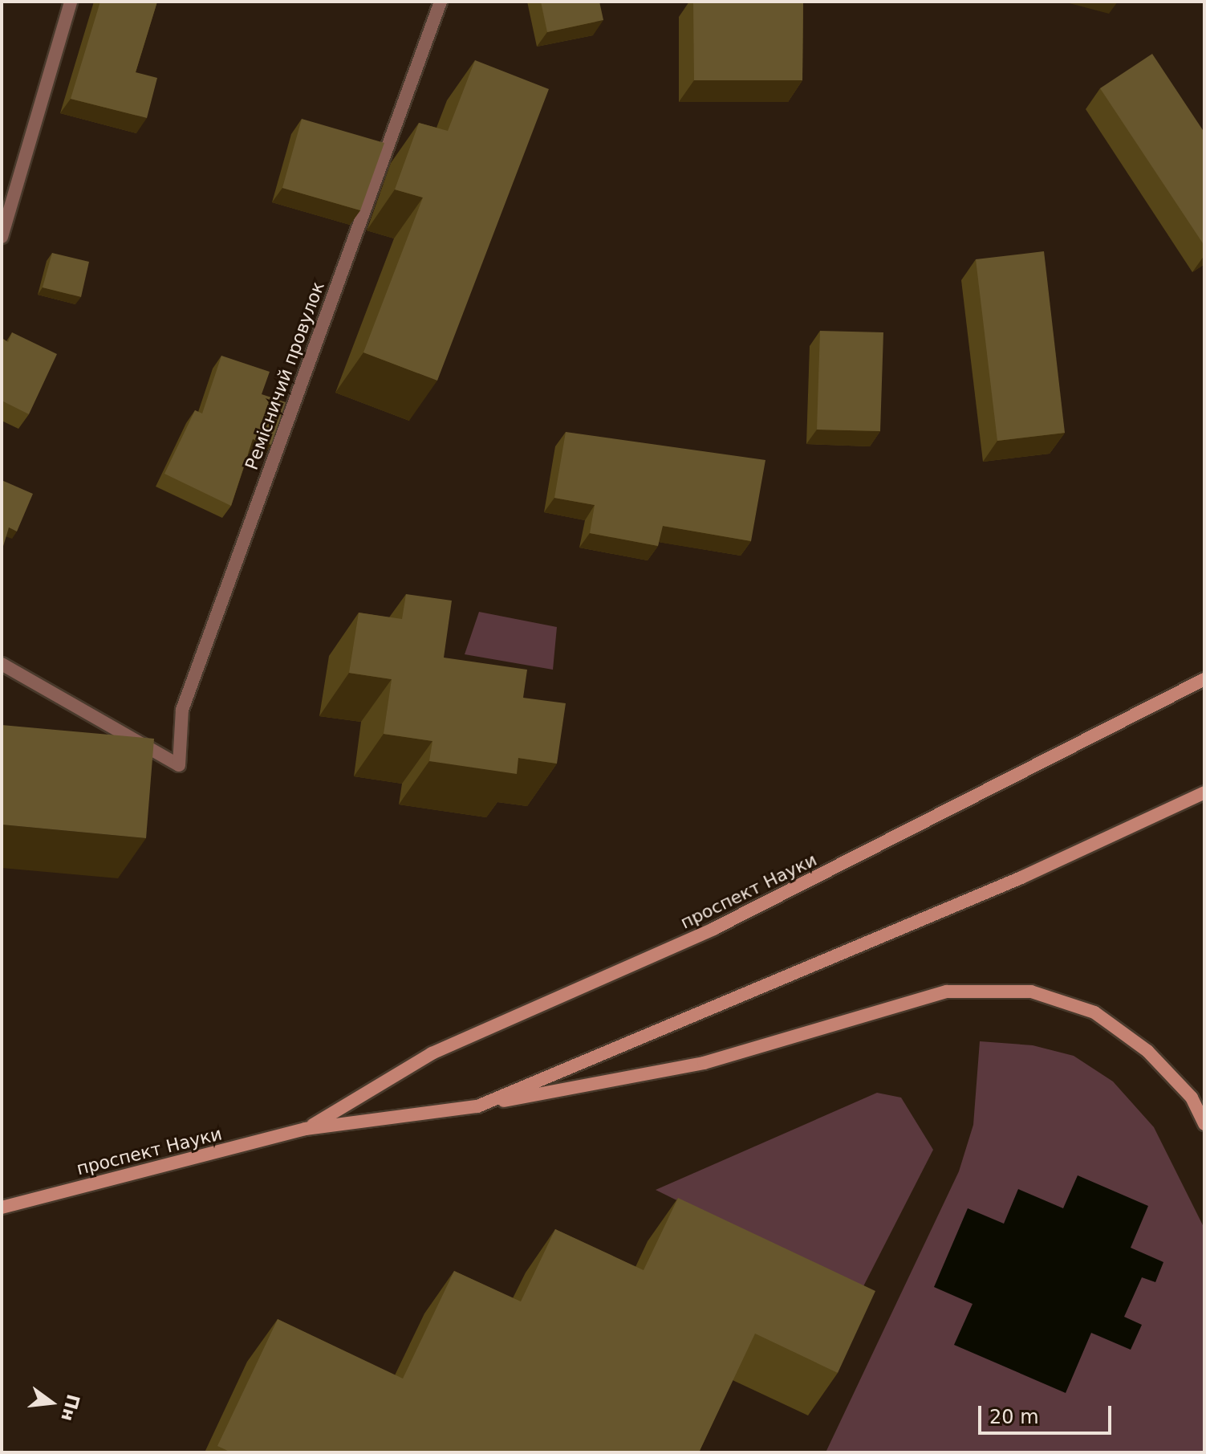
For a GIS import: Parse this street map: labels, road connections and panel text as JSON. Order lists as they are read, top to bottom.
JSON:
{
  "streets": {
    "main road": ["проспект Науки"],
    "street": ["Ремісничий провулок"]
  },
  "scale_bar": "20 m",
  "north": "right"
}
